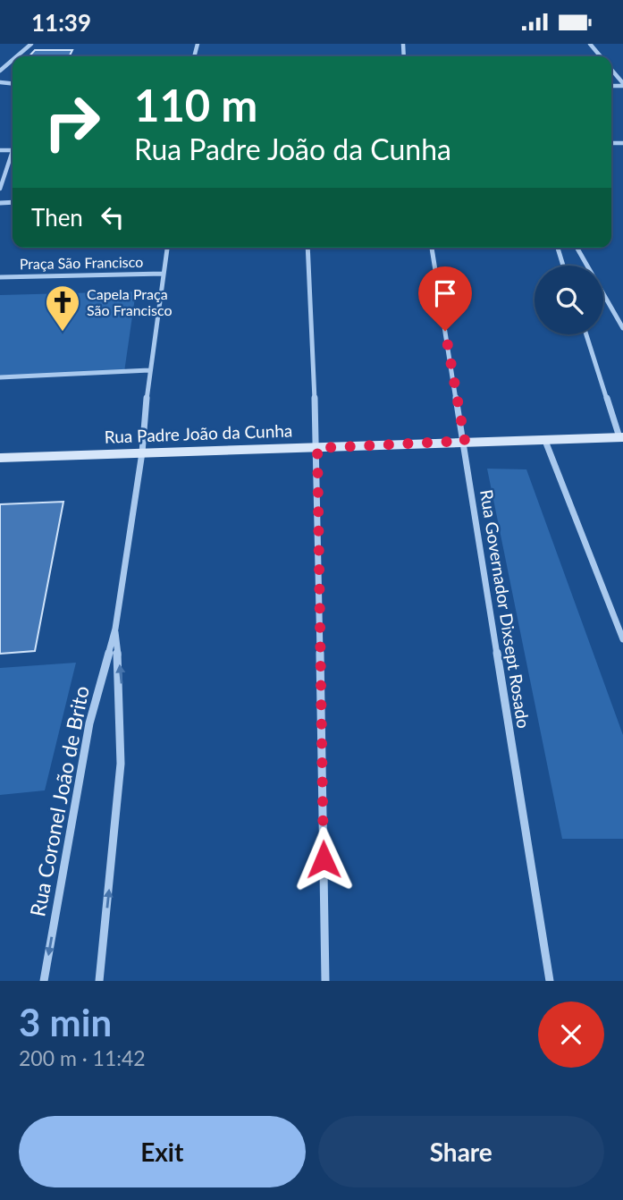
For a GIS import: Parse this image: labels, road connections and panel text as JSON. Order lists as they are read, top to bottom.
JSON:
{
  "streets": {
    "street": [
      "Praça São Francisco",
      "Rua Padre João da Cunha",
      "Rua Governador Dixsept Rosado",
      "Rua Coronel João de Brito"
    ]
  },
  "crossings": [
    ["Praça São Francisco", "Rua Coronel João de Brito"],
    ["Rua Padre João da Cunha", "Rua Governador Dixsept Rosado"],
    ["Rua Padre João da Cunha", "Rua Coronel João de Brito"]
  ],
  "places": {
    "church": ["Capela Praça São Francisco"]
  },
  "page": {
    "status": "11:39",
    "turn": ["110 m", "Rua Padre João da Cunha"],
    "then": "Then",
    "heading": ["3 min", "200 m · 11:42"],
    "buttons": ["Exit", "Share"]
  }
}
